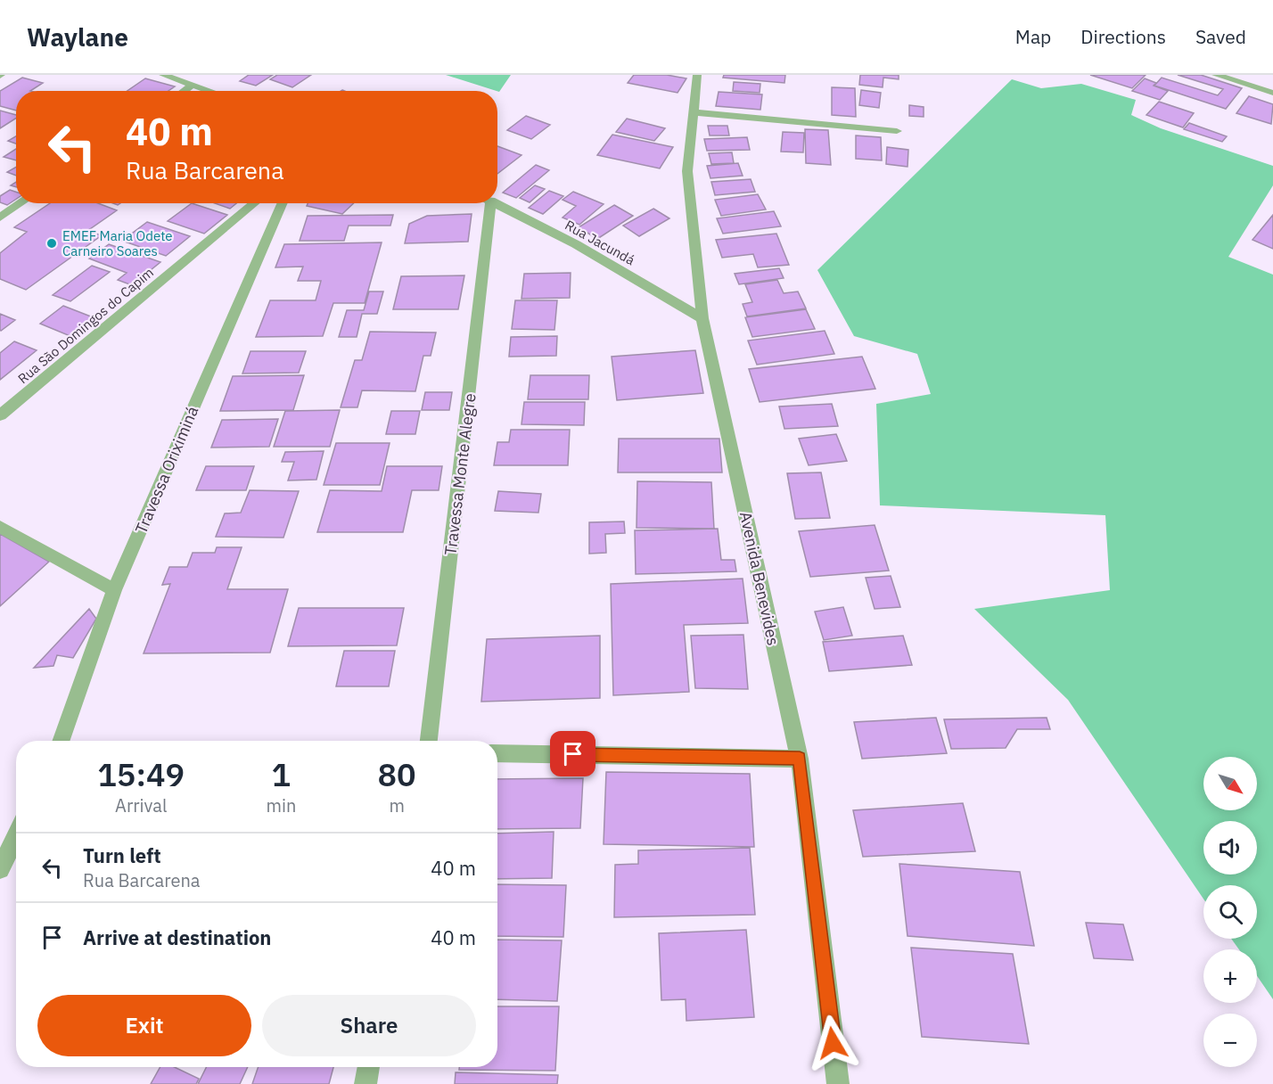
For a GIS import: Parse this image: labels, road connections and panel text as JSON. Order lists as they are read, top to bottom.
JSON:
{
  "streets": {
    "street": [
      "Rua Jacundá",
      "Rua São Domingos do Capim",
      "Travessa Oriximiná",
      "Travessa Monte Alegre",
      "Avenida Benevides"
    ]
  },
  "crossings": [
    ["Rua Jacundá", "Avenida Benevides"]
  ],
  "places": ["EMEF Maria Odete Carneiro Soares"],
  "north": "bottom right",
  "page": {
    "header": "Waylane",
    "nav": ["Map", "Directions", "Saved"],
    "turn": ["40 m", "Rua Barcarena"],
    "eta": [
      "15:49",
      "Arrival",
      "1",
      "min",
      "80",
      "m"
    ],
    "map_buttons": ["+", "−"],
    "list": [
      {
        "name": "Turn left",
        "note": "Rua Barcarena",
        "value": "40 m"
      },
      {
        "name": "Arrive at destination",
        "value": "40 m"
      }
    ],
    "buttons": ["Exit", "Share"]
  }
}
